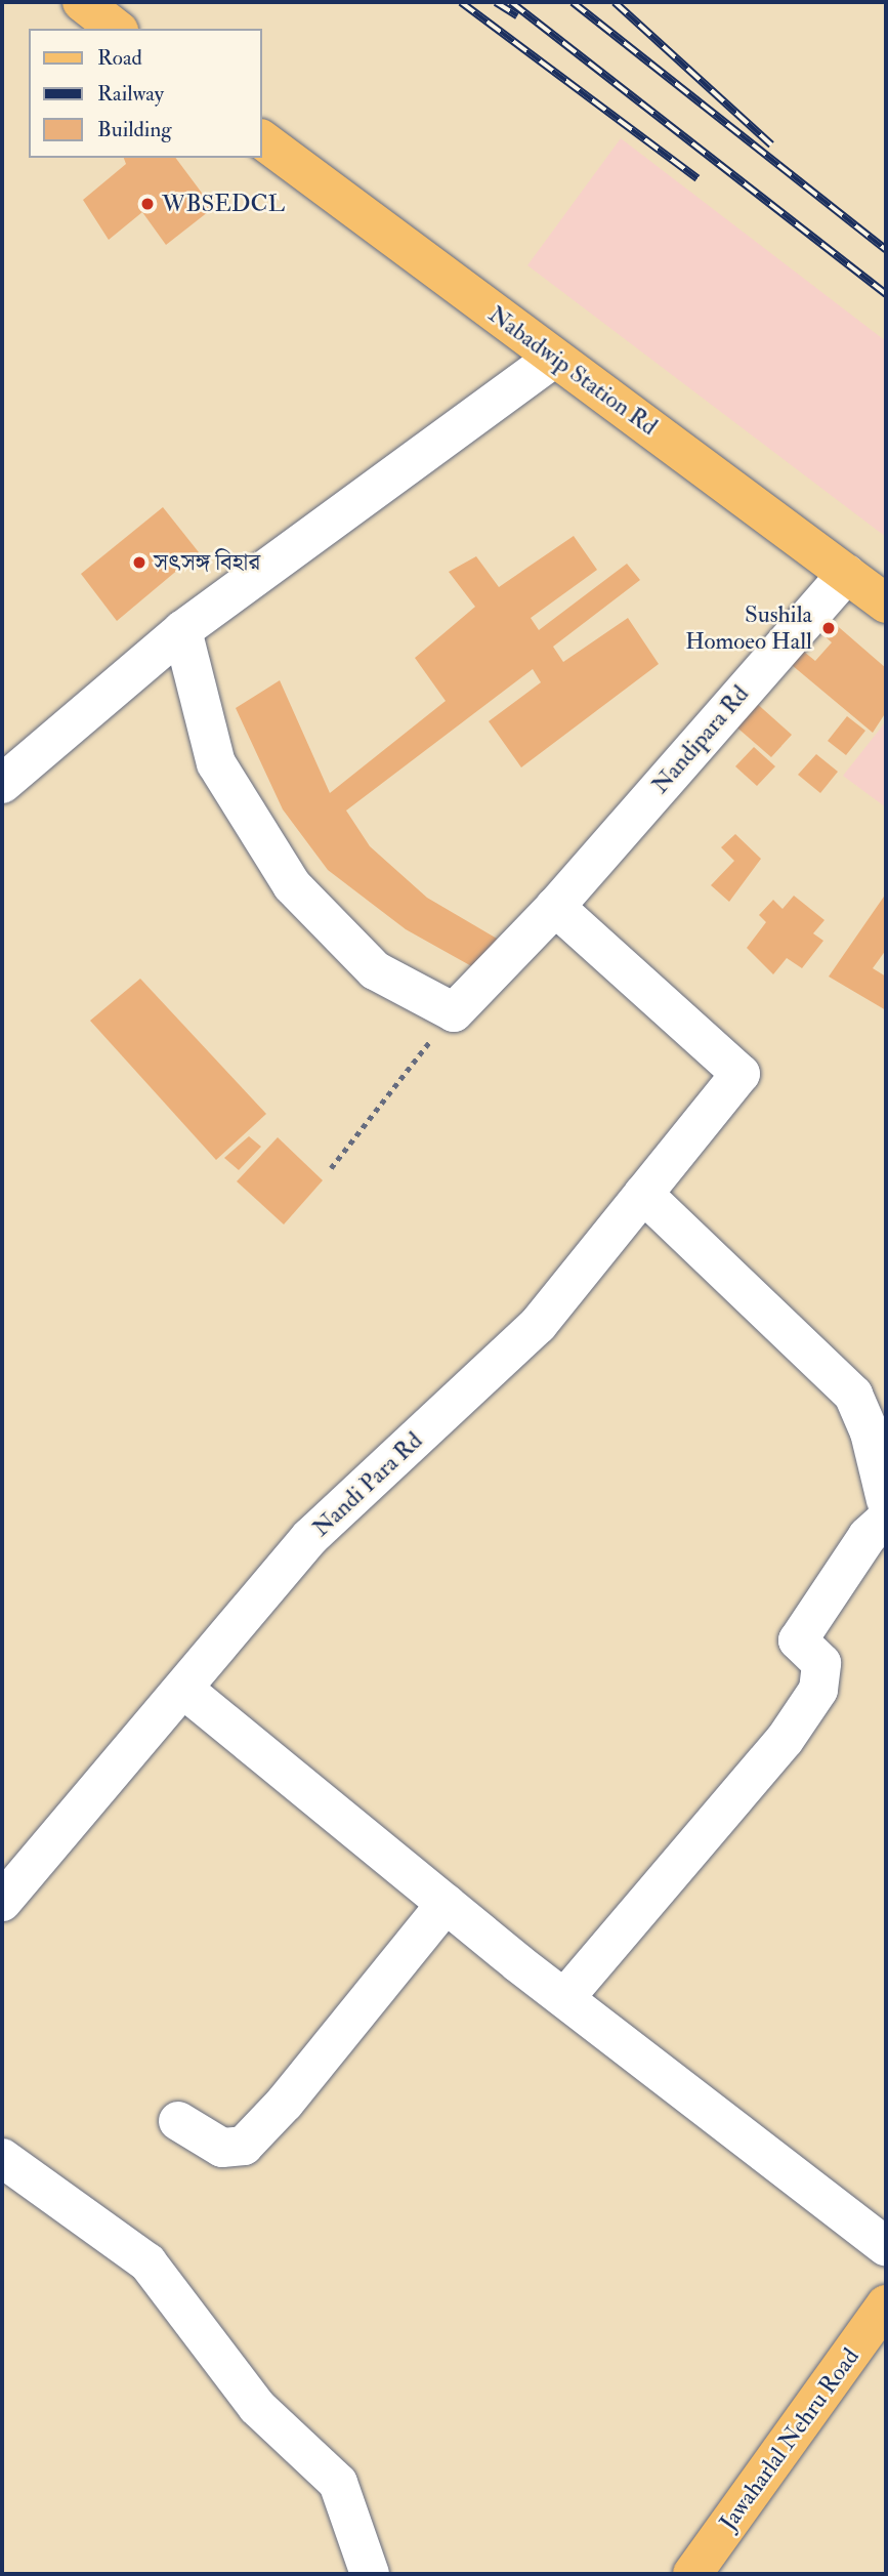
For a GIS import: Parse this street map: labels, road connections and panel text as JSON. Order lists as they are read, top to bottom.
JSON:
{
  "streets": {
    "main road": ["Nabadwip Station Rd", "Jawaharlal Nehru Road"],
    "street": ["Nandipara Rd", "Nandi Para Rd"]
  },
  "crossings": [
    ["Nabadwip Station Rd", "Nandipara Rd"],
    ["Nandipara Rd", "Nandi Para Rd"]
  ],
  "places": ["WBSEDCL", "সৎসঙ্গ বিহার", "Sushila Homoeo Hall"],
  "legend": ["Road", "Railway", "Building"]
}
